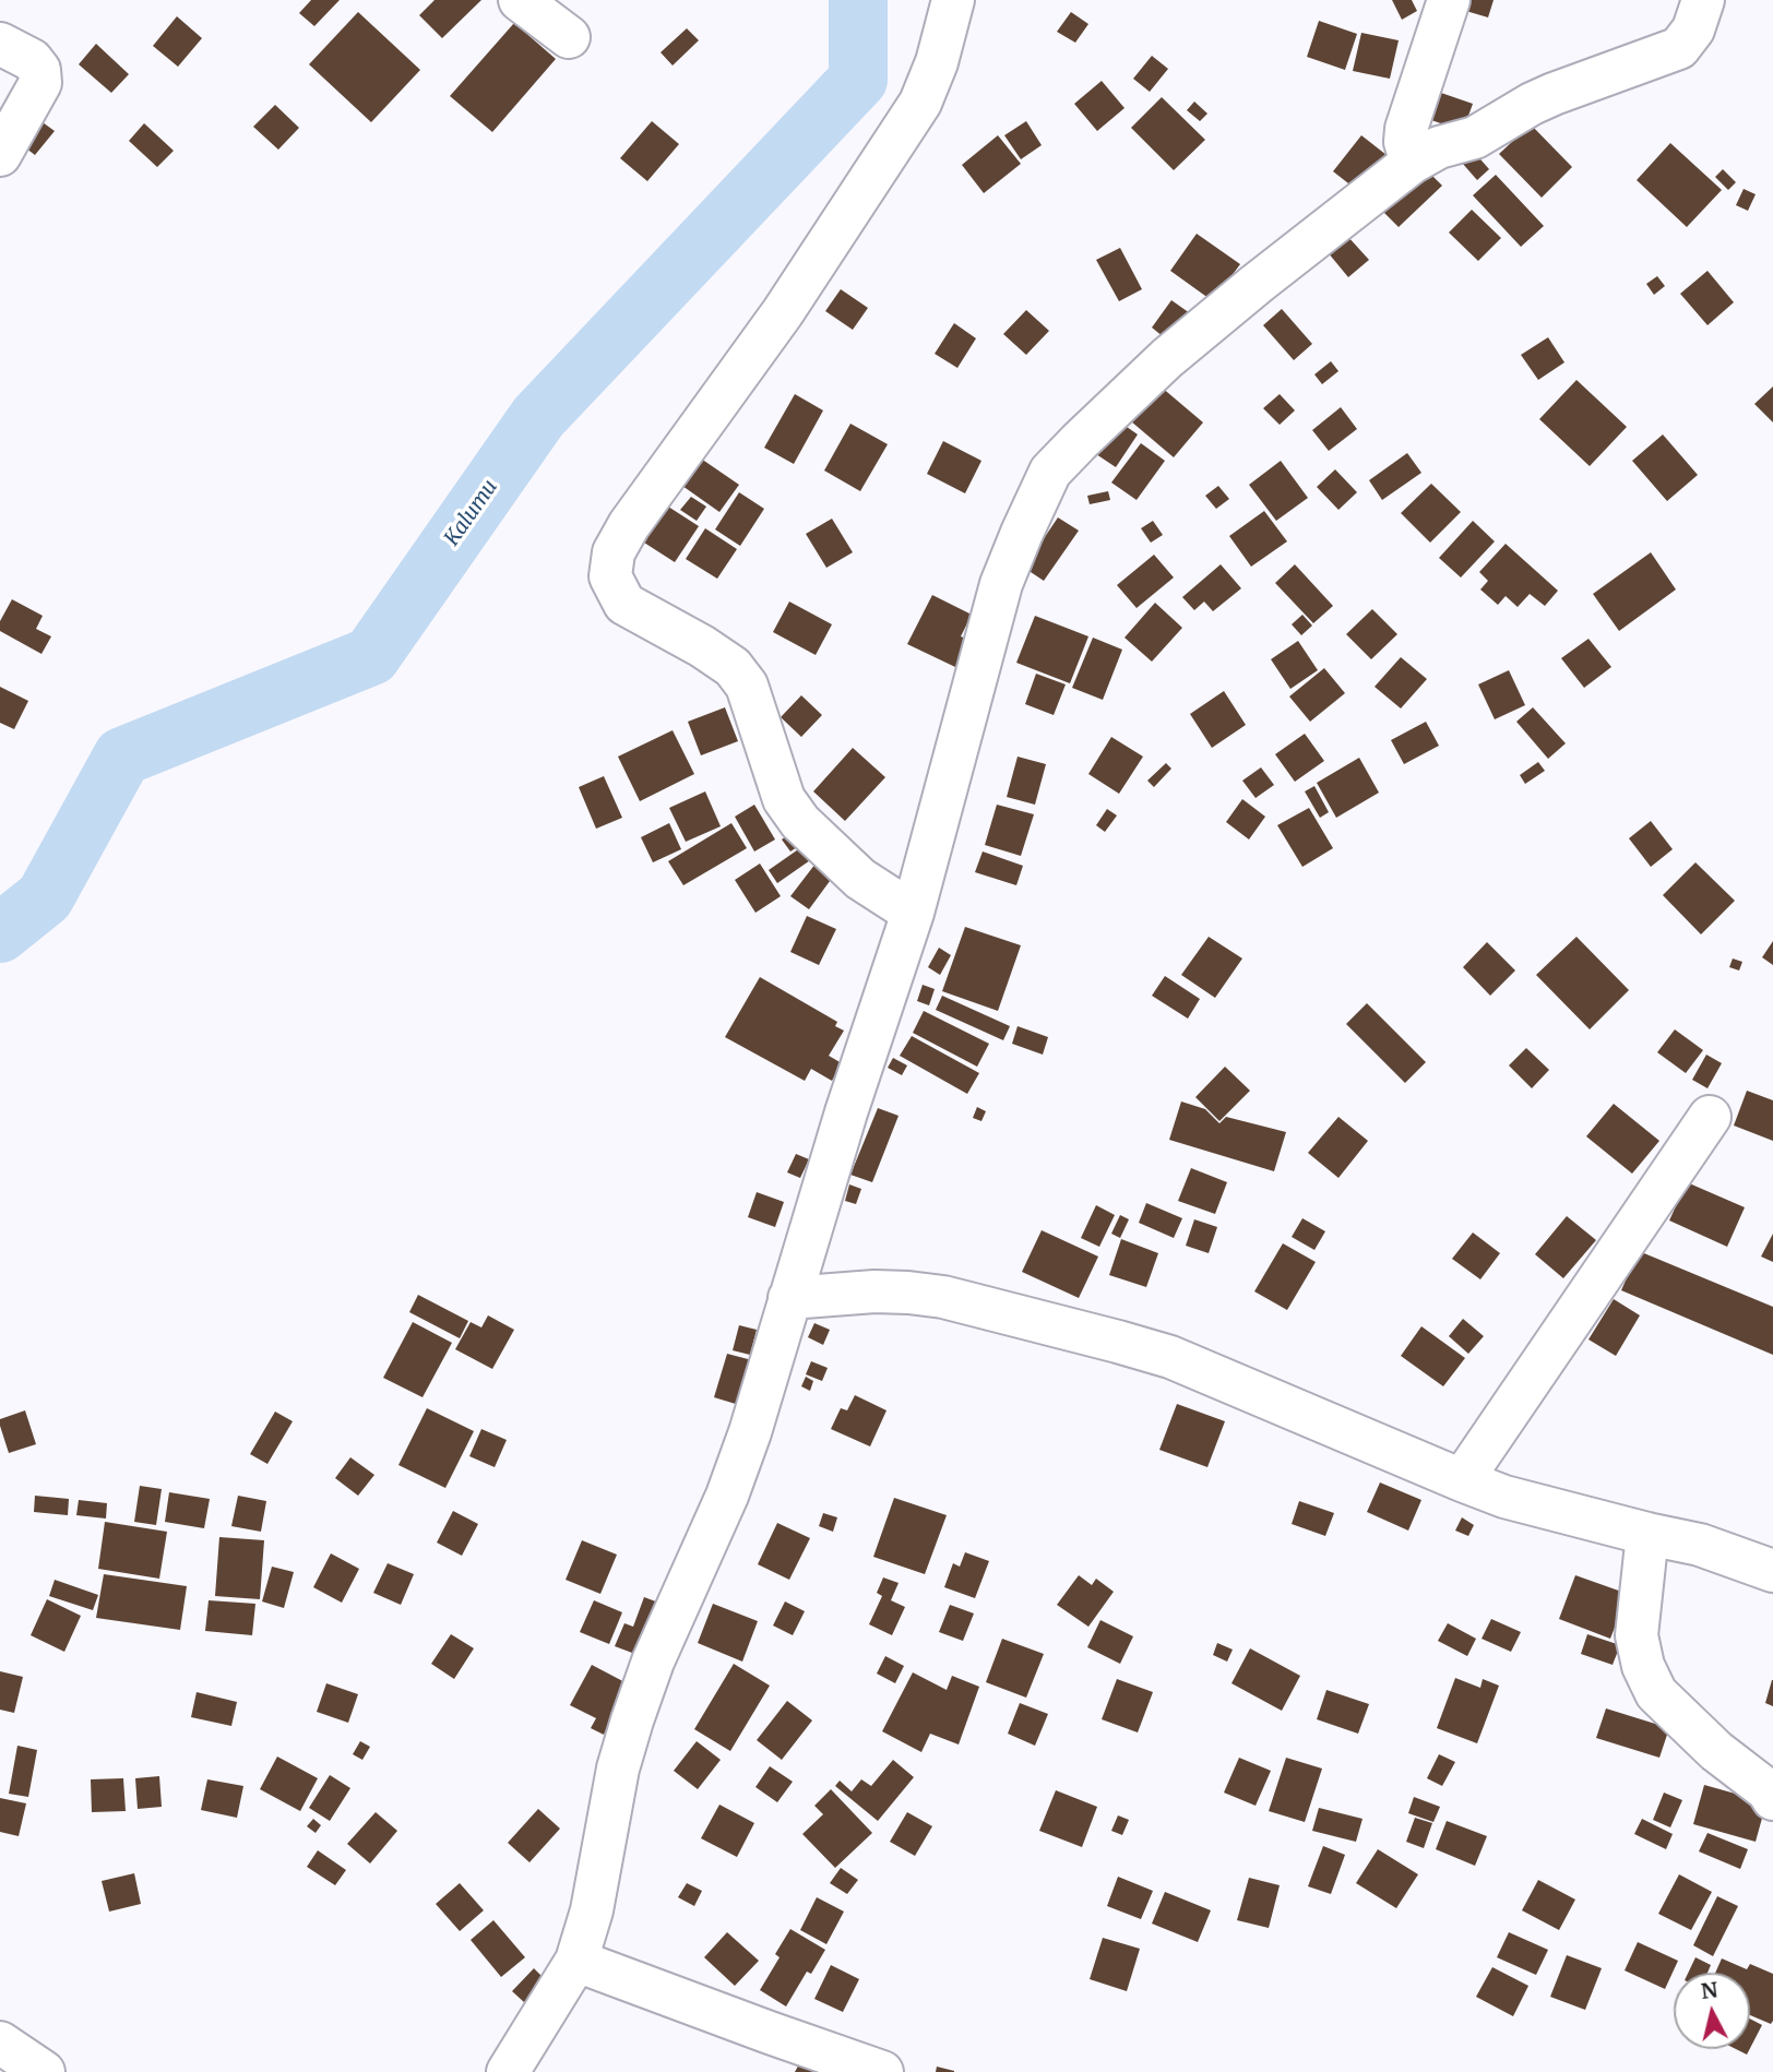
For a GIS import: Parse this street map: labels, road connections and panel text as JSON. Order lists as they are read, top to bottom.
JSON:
{
  "water": ["Kalumu"],
  "north": "top"
}
